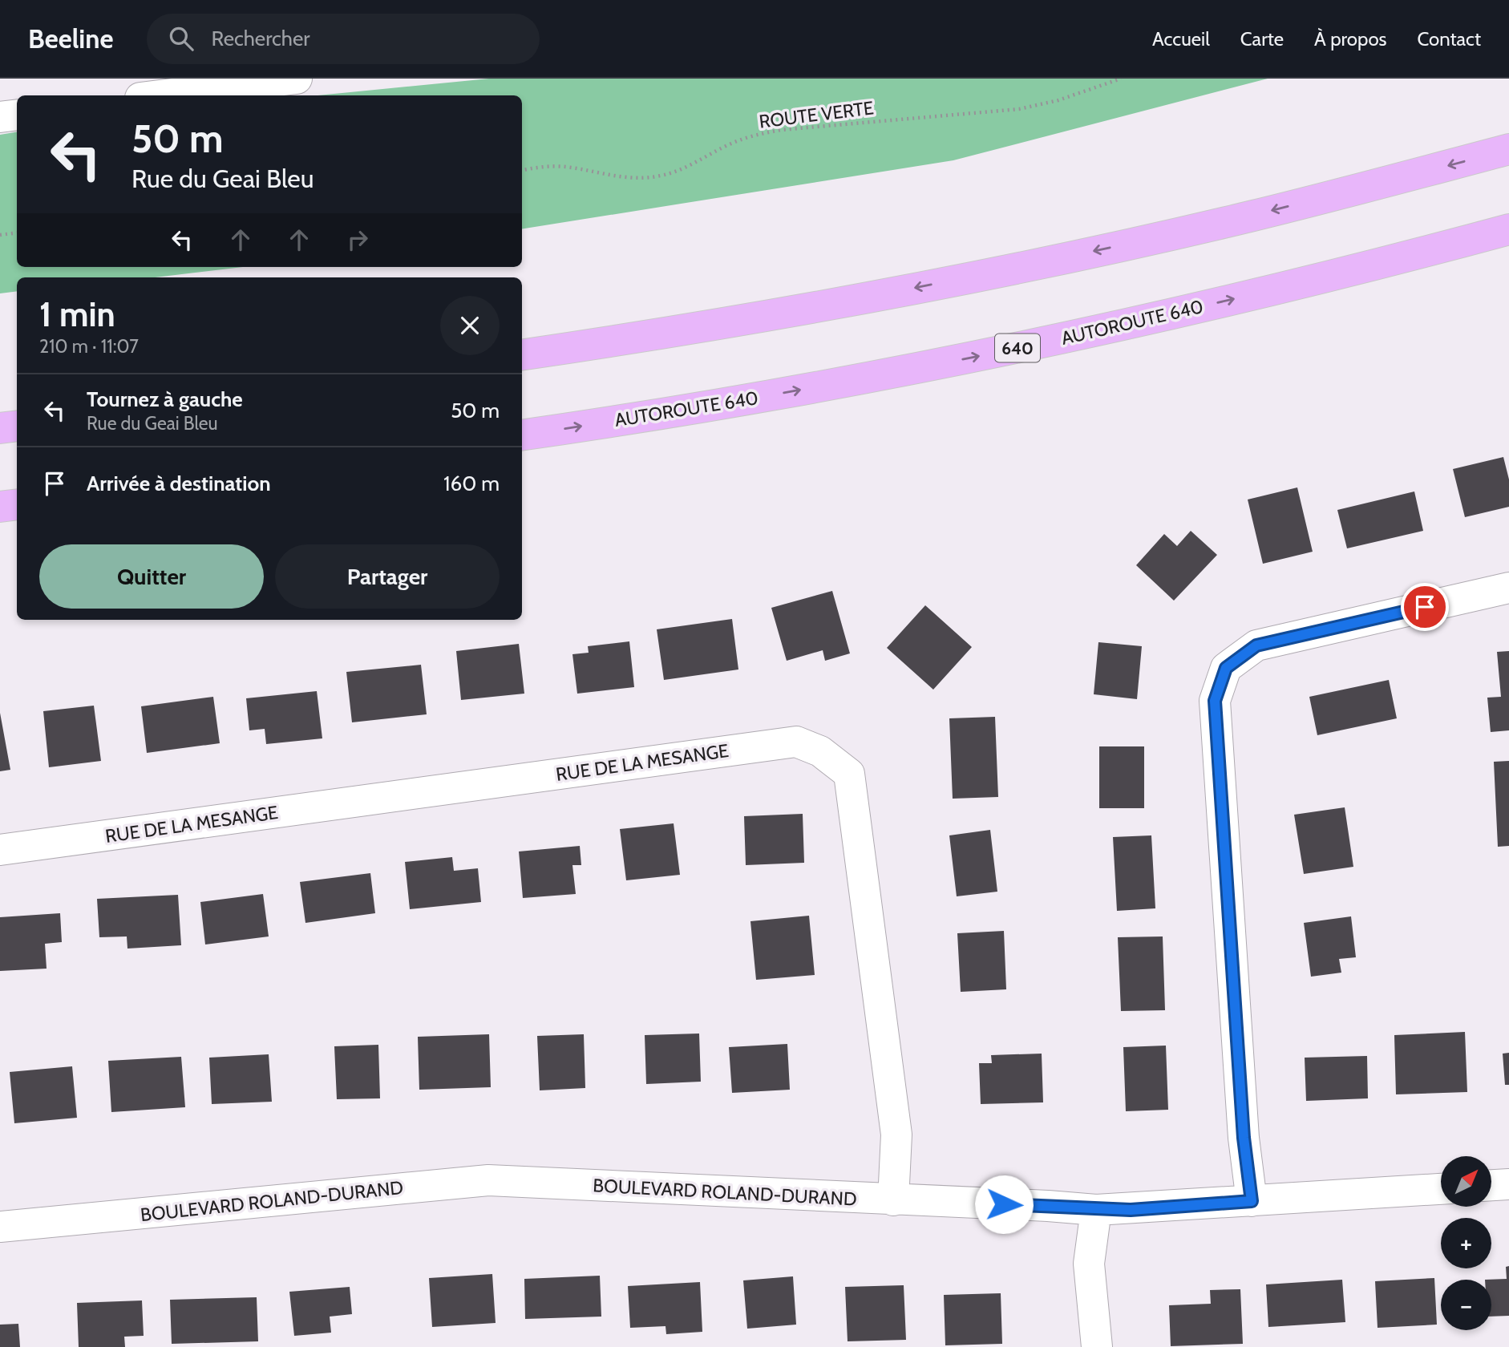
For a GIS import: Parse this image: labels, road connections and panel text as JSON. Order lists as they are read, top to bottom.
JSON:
{
  "streets": {
    "highway": ["AUTOROUTE 640", "640"],
    "street": ["RUE DE LA MESANGE", "BOULEVARD ROLAND-DURAND"],
    "path": ["ROUTE VERTE"]
  },
  "crossings": [
    ["RUE DE LA MESANGE", "BOULEVARD ROLAND-DURAND"]
  ],
  "north": "top right",
  "page": {
    "header": "Beeline",
    "search": "Rechercher",
    "nav": [
      "Accueil",
      "Carte",
      "À propos",
      "Contact"
    ],
    "turn": ["50 m", "Rue du Geai Bleu"],
    "heading": ["1 min", "210 m · 11:07"],
    "list": [
      {
        "name": "Tournez à gauche",
        "note": "Rue du Geai Bleu",
        "value": "50 m"
      },
      {
        "name": "Arrivée à destination",
        "value": "160 m"
      }
    ],
    "buttons": ["Quitter", "Partager"],
    "map_buttons": ["+", "−"]
  }
}
